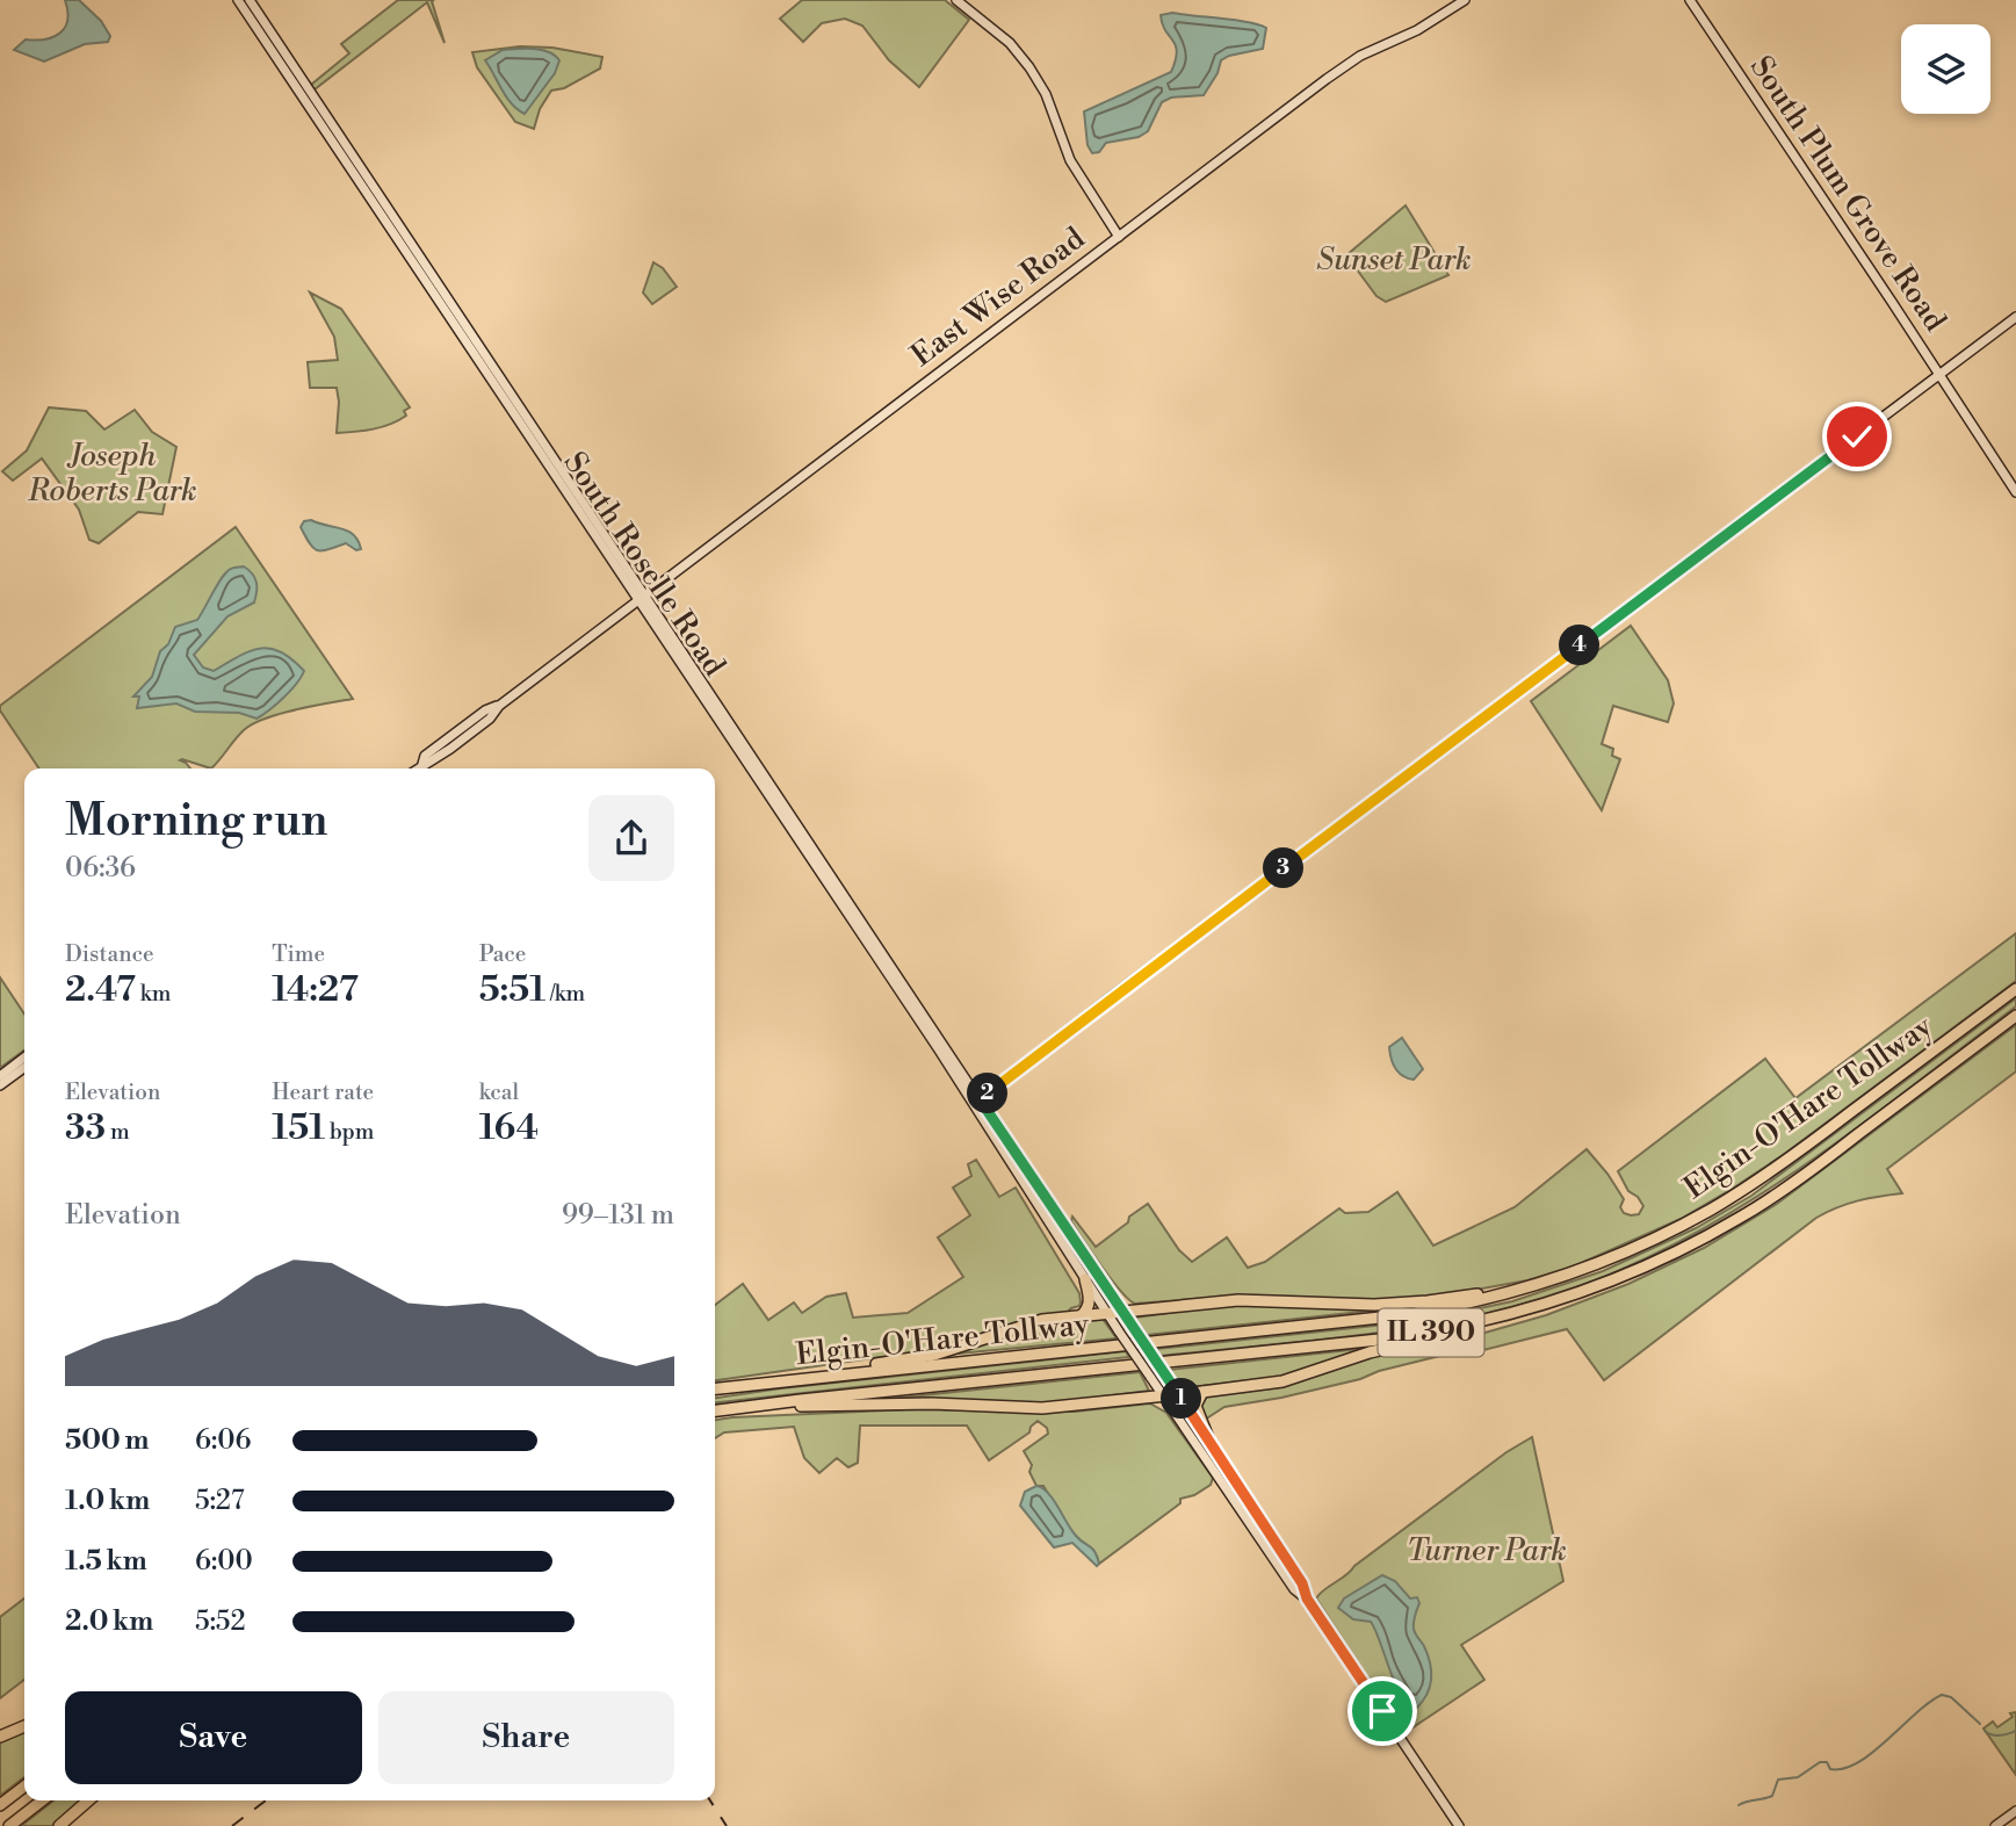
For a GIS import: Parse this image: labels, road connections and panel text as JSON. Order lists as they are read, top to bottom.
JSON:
{
  "streets": {
    "highway": ["Elgin-O'Hare Tollway", "IL 390"],
    "main road": ["South Plum Grove Road", "East Wise Road", "South Roselle Road"]
  },
  "crossings": [
    ["East Wise Road", "South Roselle Road"]
  ],
  "parks": ["Sunset Park", "Joseph Roberts Park", "Turner Park"],
  "page": {
    "pins": [
      "4",
      "3",
      "2",
      "1"
    ],
    "heading": ["Morning run", "06:36"],
    "stats": [
      ["Distance", "2.47 km"],
      ["Time", "14:27"],
      ["Pace", "5:51 /km"],
      ["Elevation", "33 m"],
      ["Heart rate", "151 bpm"],
      ["kcal", "164"]
    ],
    "chart": ["Elevation", "99–131 m"],
    "list": [
      {
        "name": "500 m",
        "note": "6:06"
      },
      {
        "name": "1.0 km",
        "note": "5:27"
      },
      {
        "name": "1.5 km",
        "note": "6:00"
      },
      {
        "name": "2.0 km",
        "note": "5:52"
      }
    ],
    "buttons": ["Save", "Share"]
  }
}
